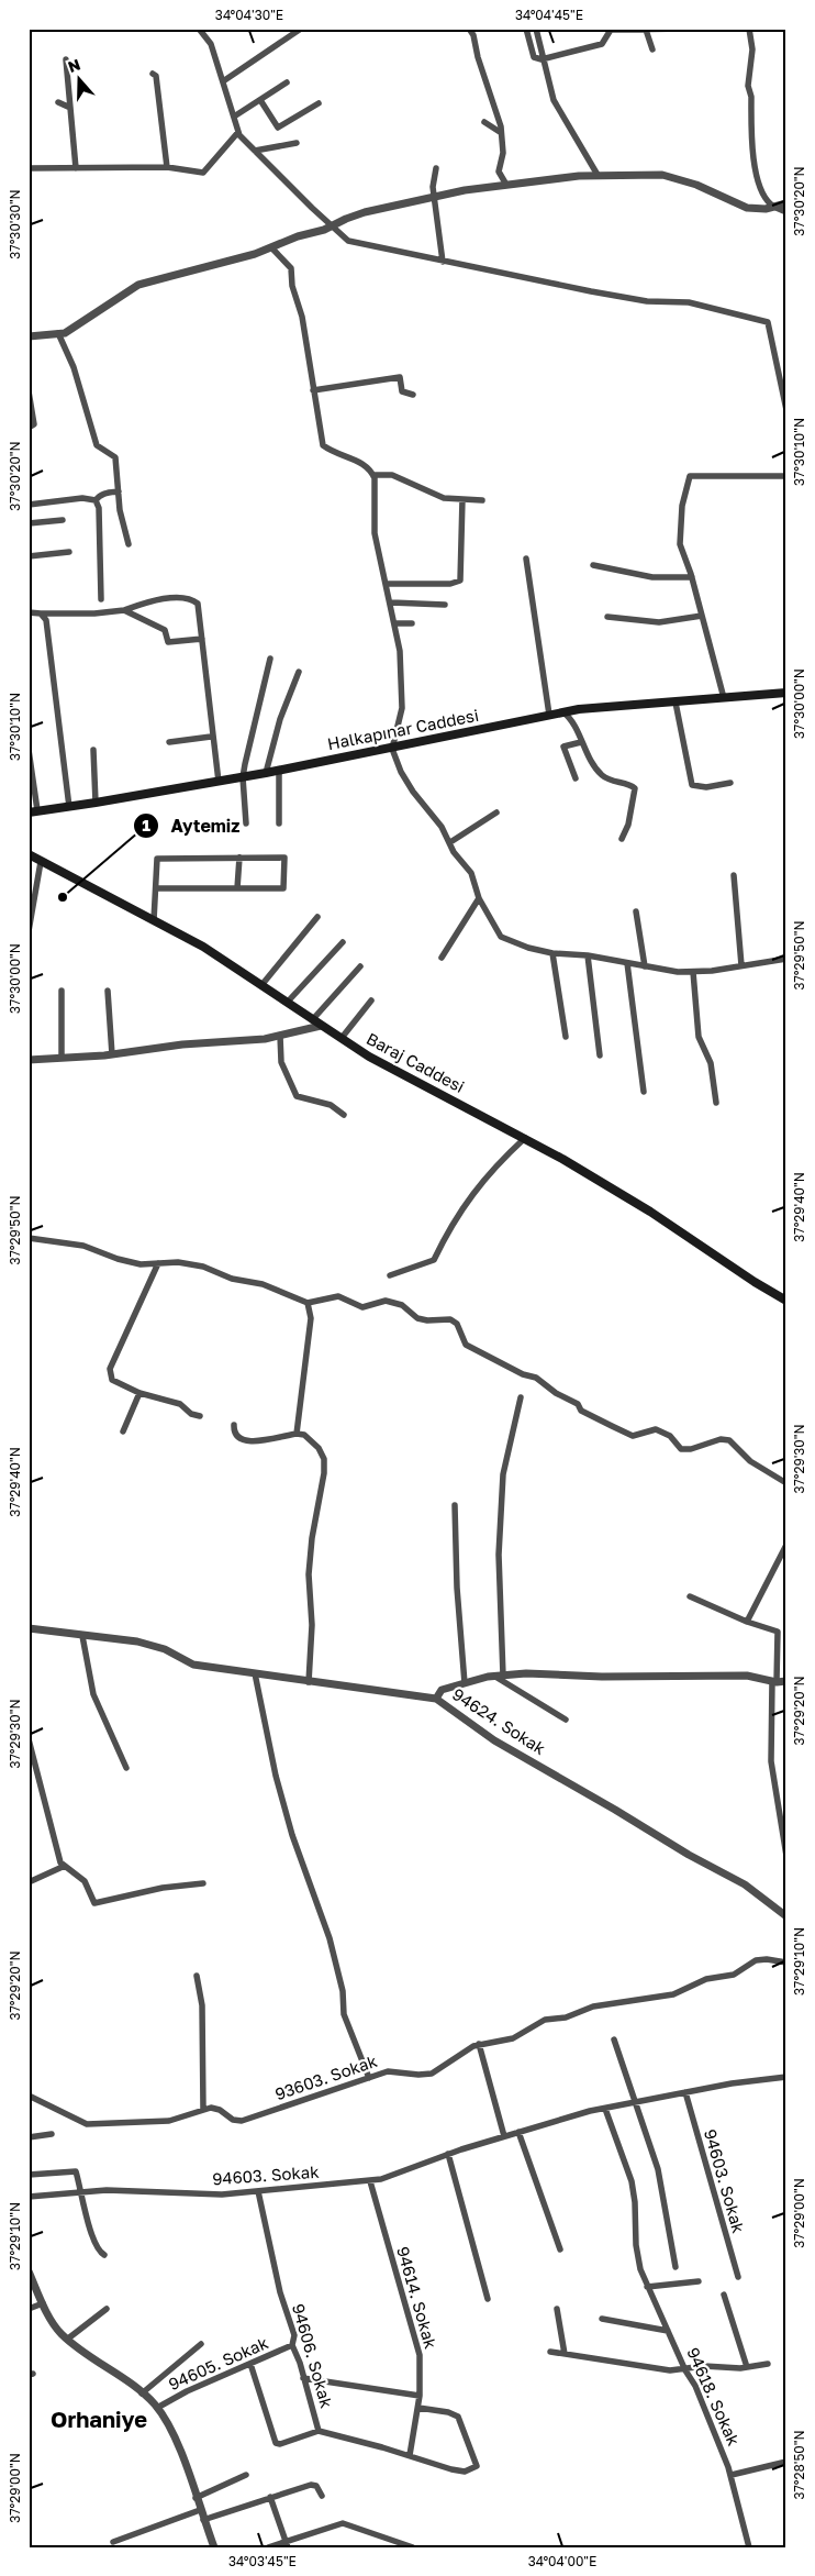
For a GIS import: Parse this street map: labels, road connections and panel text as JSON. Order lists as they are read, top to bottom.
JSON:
{
  "streets": {
    "main road": ["Halkapınar Caddesi", "Baraj Caddesi"],
    "street": [
      "94624. Sokak",
      "93603. Sokak",
      "94603. Sokak",
      "94614. Sokak",
      "94606. Sokak",
      "94605. Sokak",
      "94618. Sokak"
    ]
  },
  "crossings": [
    ["94603. Sokak", "94614. Sokak"],
    ["94603. Sokak", "94606. Sokak"],
    ["94603. Sokak", "94618. Sokak"],
    ["94614. Sokak", "94606. Sokak"],
    ["94606. Sokak", "94605. Sokak"]
  ],
  "districts": ["Orhaniye"],
  "places": ["Aytemiz"],
  "north": "top",
  "coordinates": [
    "34°04'30\"E",
    "34°04'45\"E",
    "37°30'20\"N",
    "37°30'30\"N",
    "37°30'10\"N",
    "37°30'00\"N",
    "37°29'50\"N",
    "37°29'40\"N",
    "37°29'30\"N",
    "37°29'20\"N",
    "37°29'10\"N",
    "37°29'00\"N",
    "37°28'50\"N",
    "34°03'45\"E",
    "34°04'00\"E"
  ]
}
